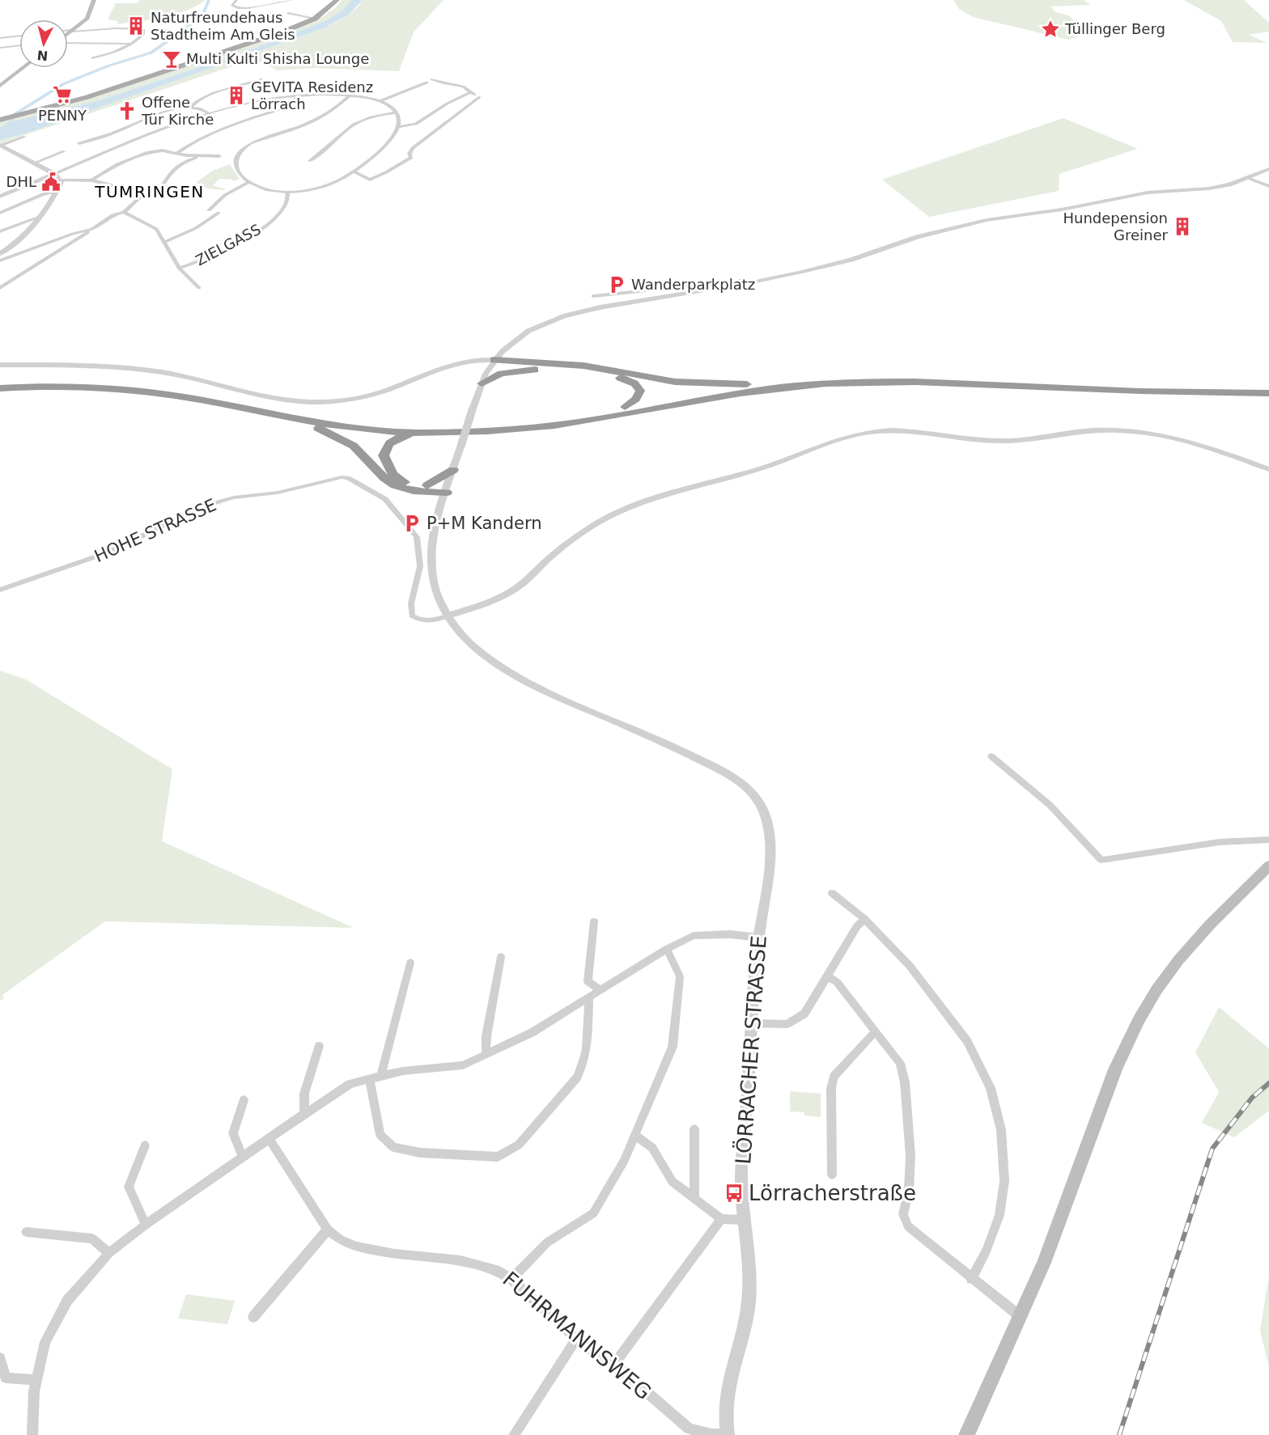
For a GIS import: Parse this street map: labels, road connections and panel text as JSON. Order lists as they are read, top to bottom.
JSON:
{
  "streets": {
    "street": [
      "ZIELGASS",
      "HOHE STRASSE",
      "LÖRRACHER STRASSE",
      "FUHRMANNSWEG"
    ]
  },
  "crossings": [
    ["HOHE STRASSE", "LÖRRACHER STRASSE"],
    ["LÖRRACHER STRASSE", "FUHRMANNSWEG"]
  ],
  "districts": ["TUMRINGEN"],
  "places": {
    "building": ["Naturfreundehaus Stadtheim Am Gleis", "GEVITA Residenz Lörrach", "Hundepension Greiner"],
    "place": ["Tüllinger Berg"],
    "bar": ["Multi Kulti Shisha Lounge"],
    "supermarket": ["PENNY"],
    "church": ["Offene Tür Kirche"],
    "public building": ["DHL"],
    "parking": ["Wanderparkplatz", "P+M Kandern"],
    "bus stop": ["Lörracherstraße"]
  },
  "north": "bottom"
}
